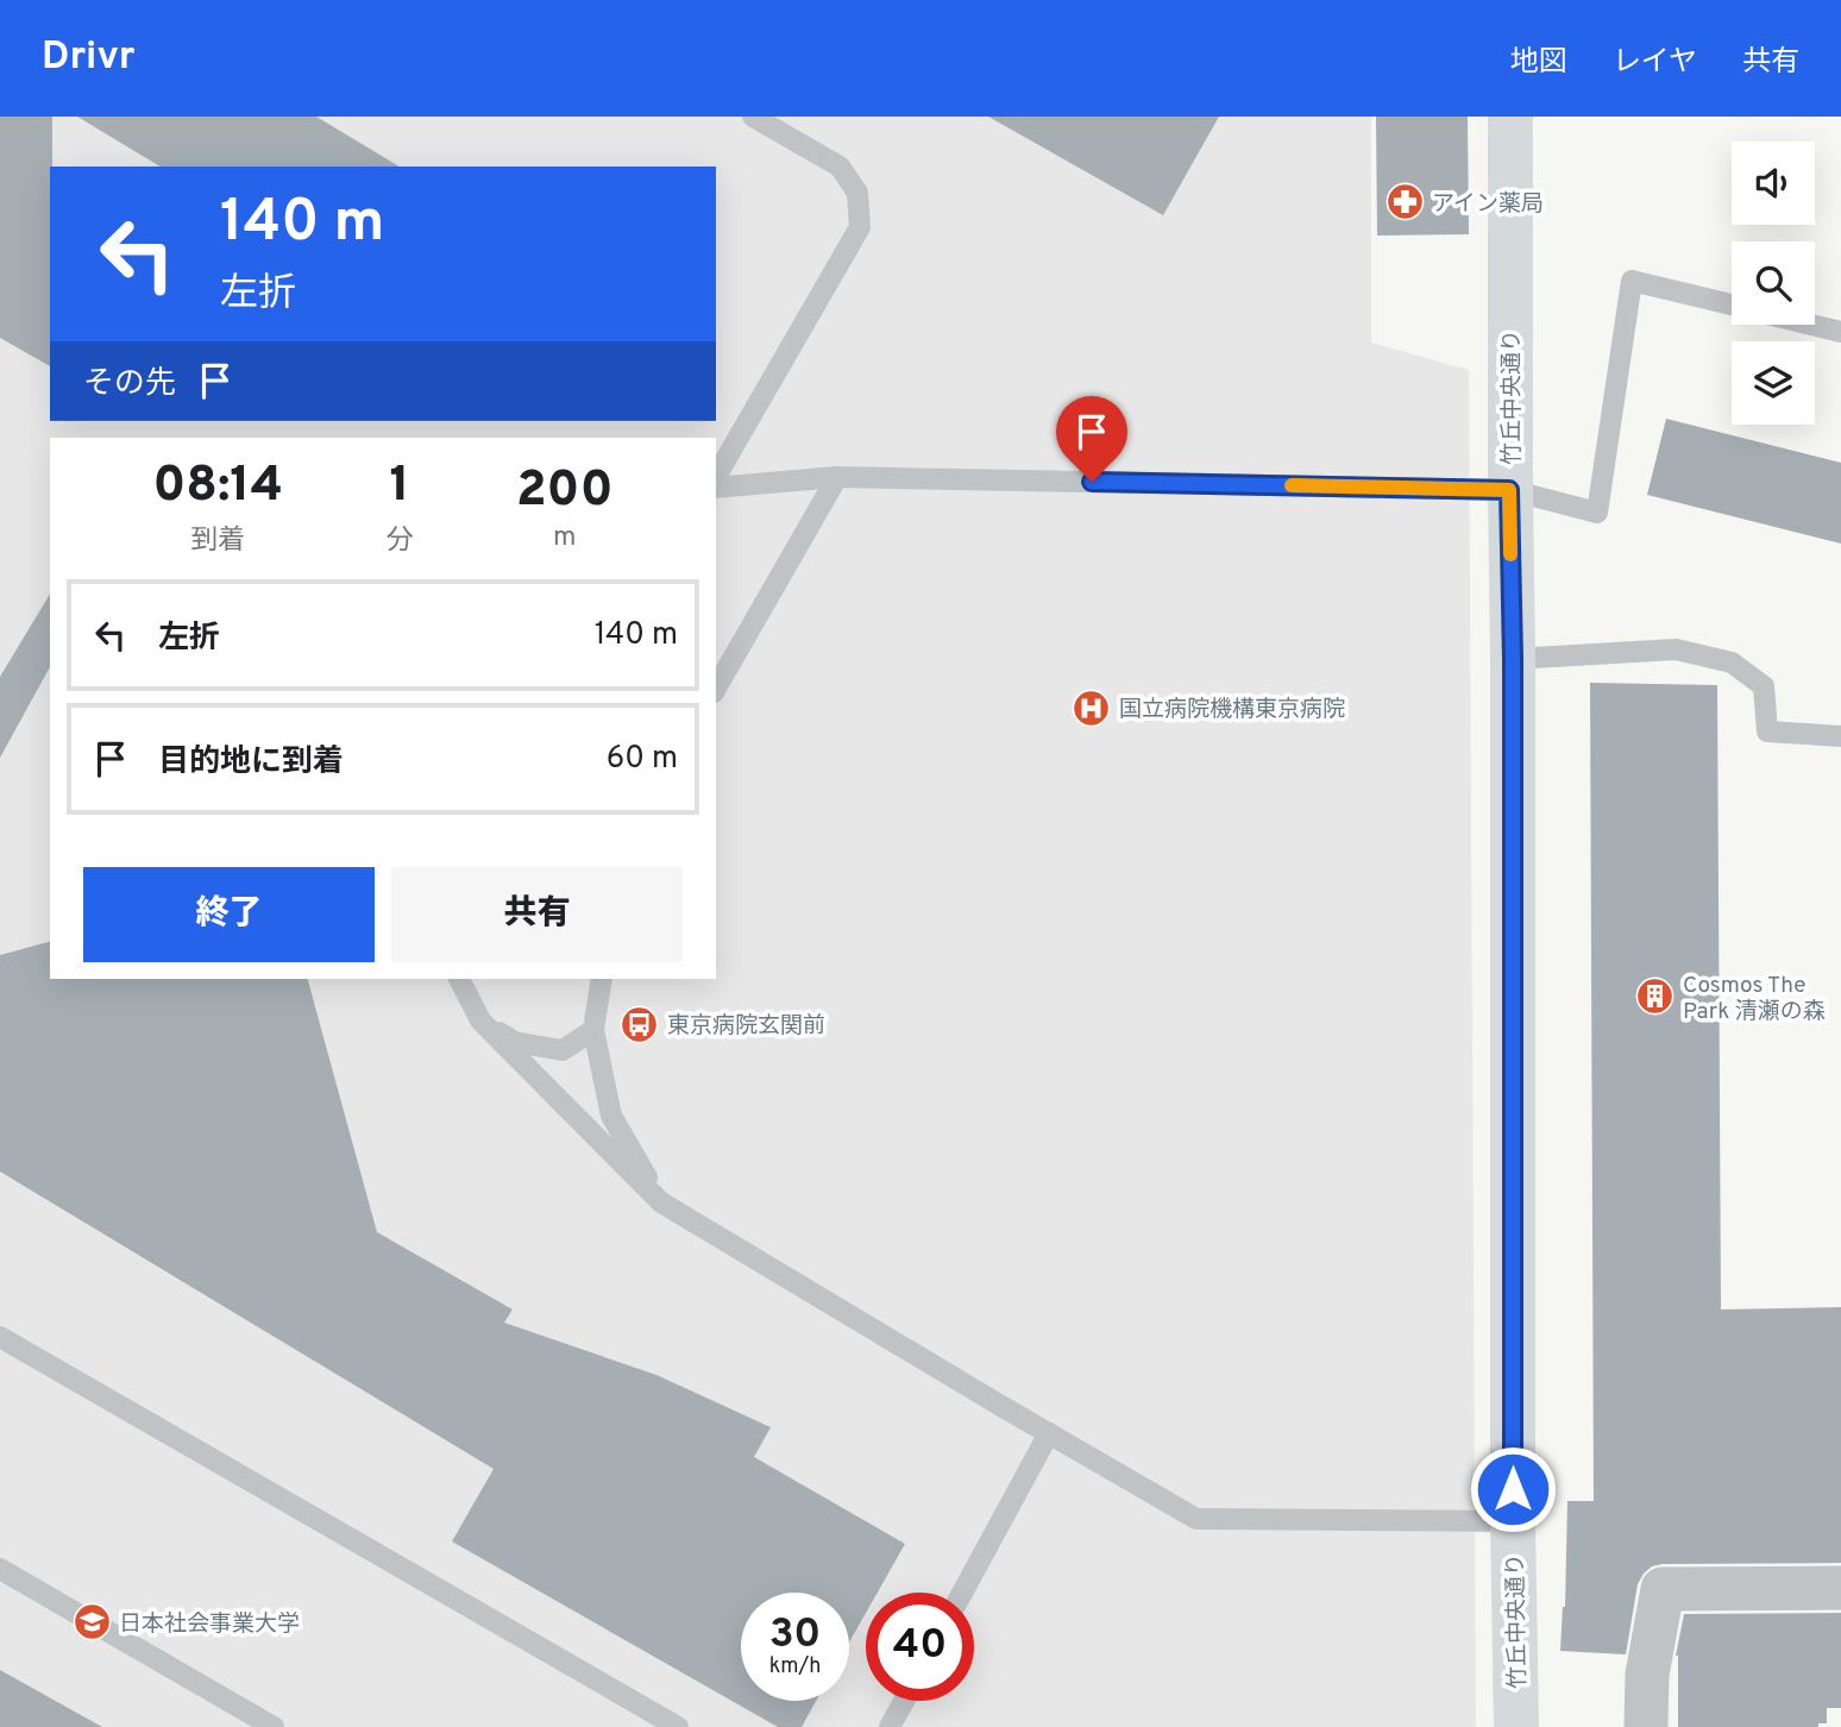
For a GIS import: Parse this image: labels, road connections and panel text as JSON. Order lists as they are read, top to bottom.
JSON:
{
  "streets": {
    "street": ["竹丘中央通り"]
  },
  "places": {
    "pharmacy": ["アイン薬局"],
    "hospital": ["国立病院機構東京病院"],
    "building": ["Cosmos The Park 清瀬の森"],
    "bus stop": ["東京病院玄関前"],
    "school or university": ["日本社会事業大学"]
  },
  "page": {
    "header": "Drivr",
    "nav": ["地図", "レイヤ", "共有"],
    "turn": ["140 m", "左折"],
    "then": "その先",
    "eta": [
      "08:14",
      "到着",
      "1",
      "分",
      "200",
      "m"
    ],
    "list": [
      {
        "name": "左折",
        "value": "140 m"
      },
      {
        "name": "目的地に到着",
        "value": "60 m"
      }
    ],
    "buttons": ["終了", "共有"],
    "speed": "30 km/h",
    "limit": "40"
  }
}
